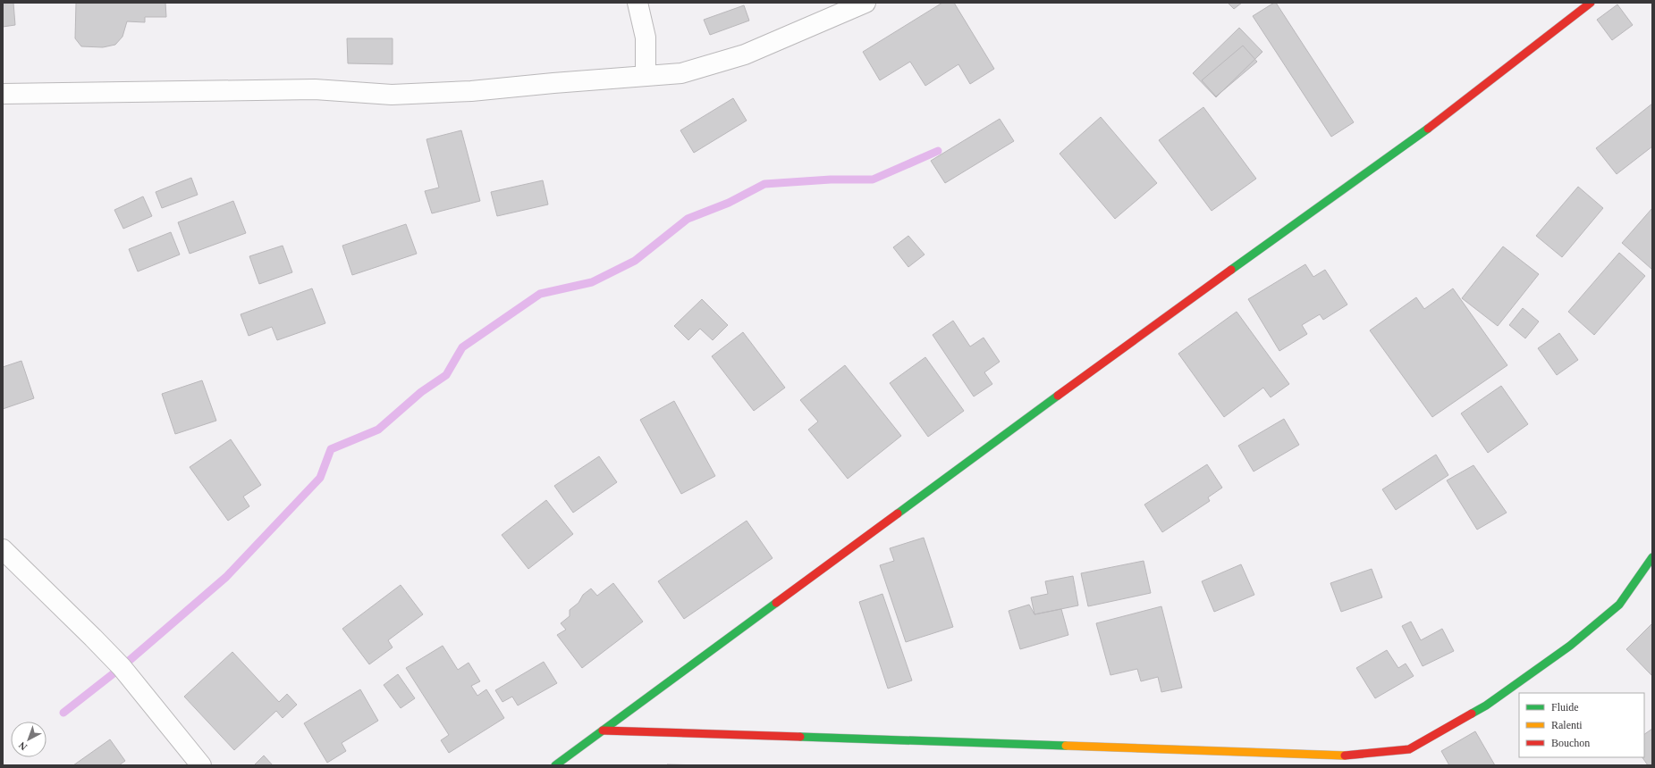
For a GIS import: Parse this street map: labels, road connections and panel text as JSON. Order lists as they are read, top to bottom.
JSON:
{
  "legend": ["Fluide", "Ralenti", "Bouchon"],
  "north": "bottom left"
}
